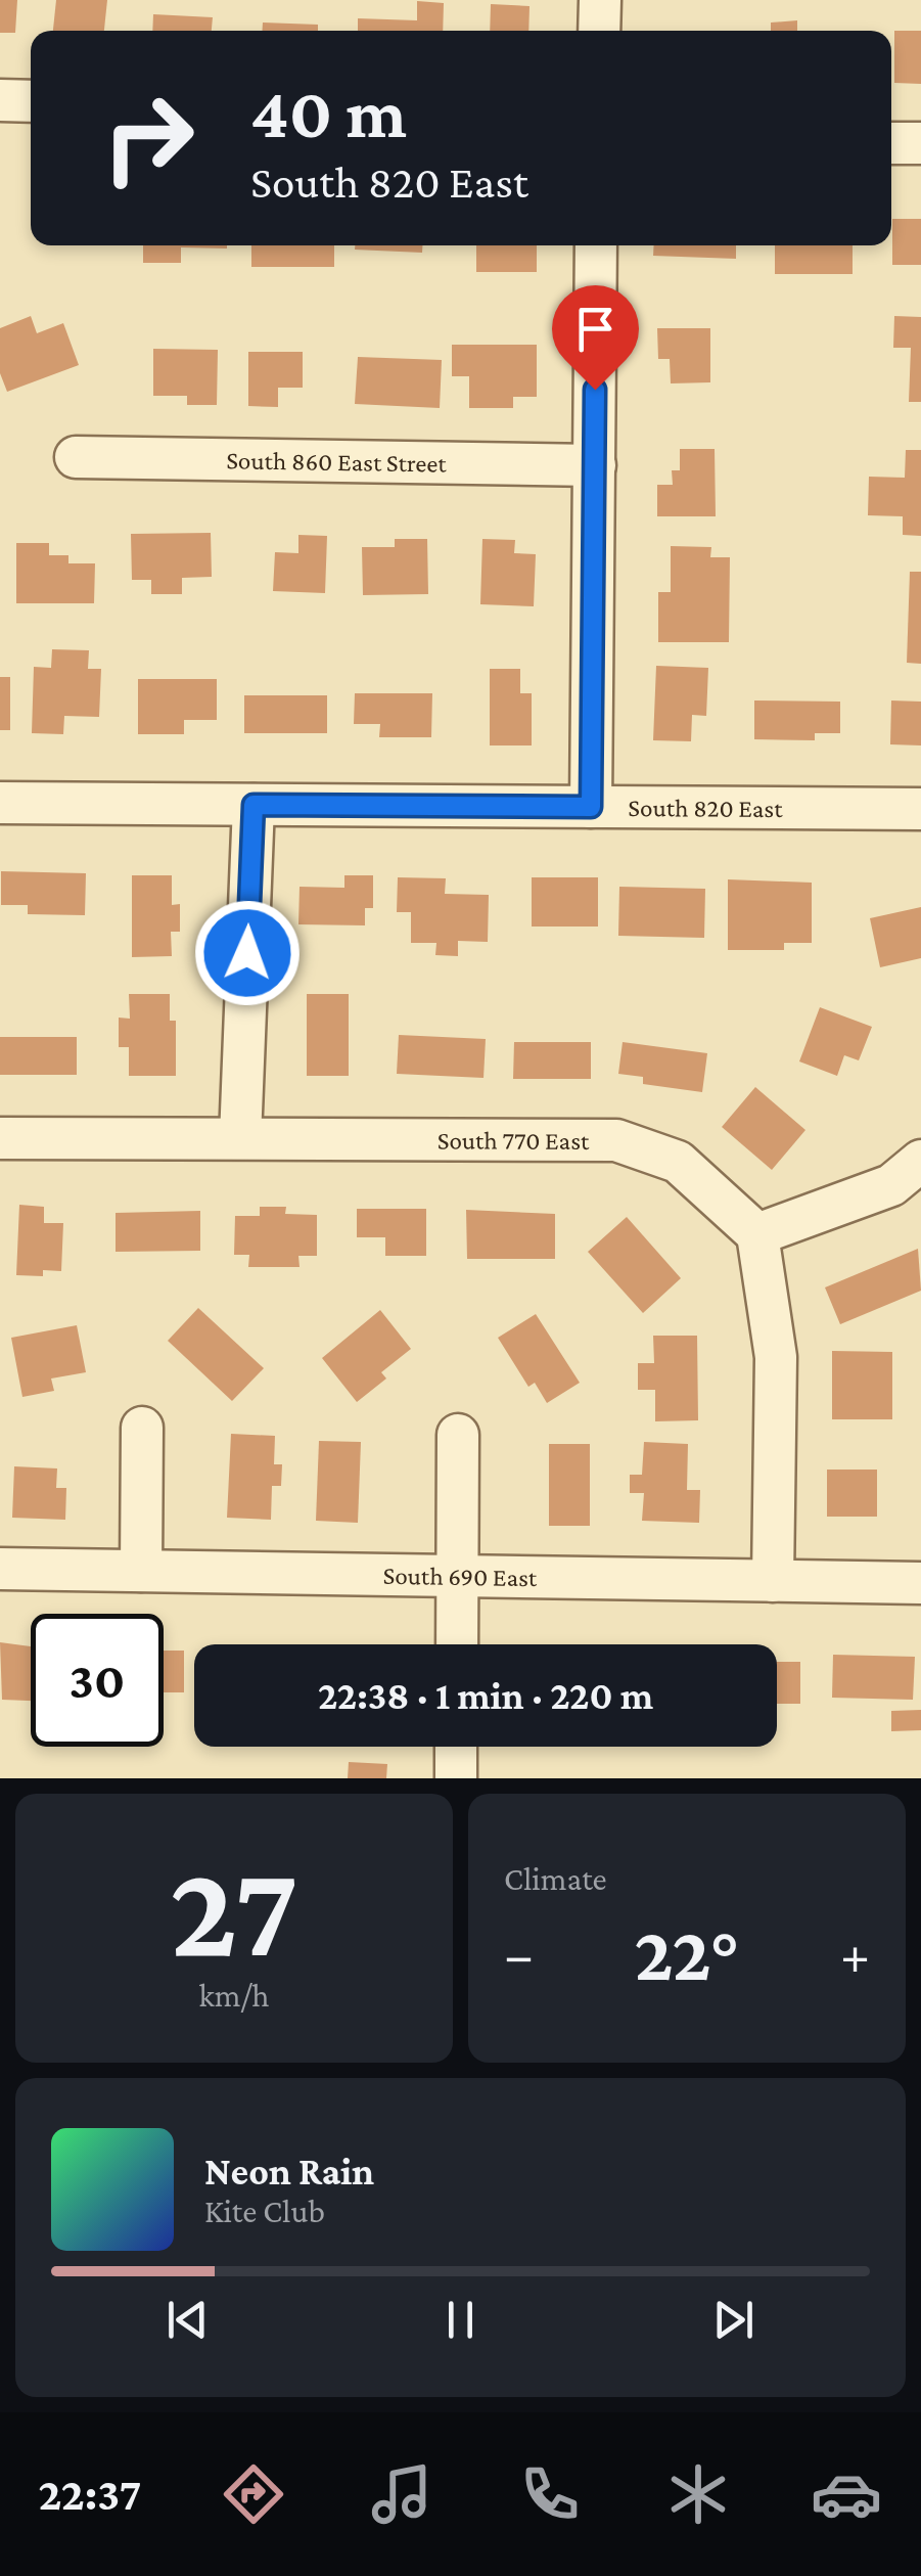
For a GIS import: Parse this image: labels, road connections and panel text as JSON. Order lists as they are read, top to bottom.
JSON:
{
  "streets": {
    "street": [
      "South 860 East Street",
      "South 820 East",
      "South 770 East",
      "South 690 East"
    ]
  },
  "page": {
    "turn": ["40 m", "South 820 East"],
    "limit": "30",
    "trip": "22:38 · 1 min · 220 m",
    "tile": [
      ["27", "km/h"],
      "Climate"
    ],
    "heat": ["−", "22°", "+"],
    "song": ["Neon Rain", "Kite Club"],
    "tabs": "22:37"
  }
}
